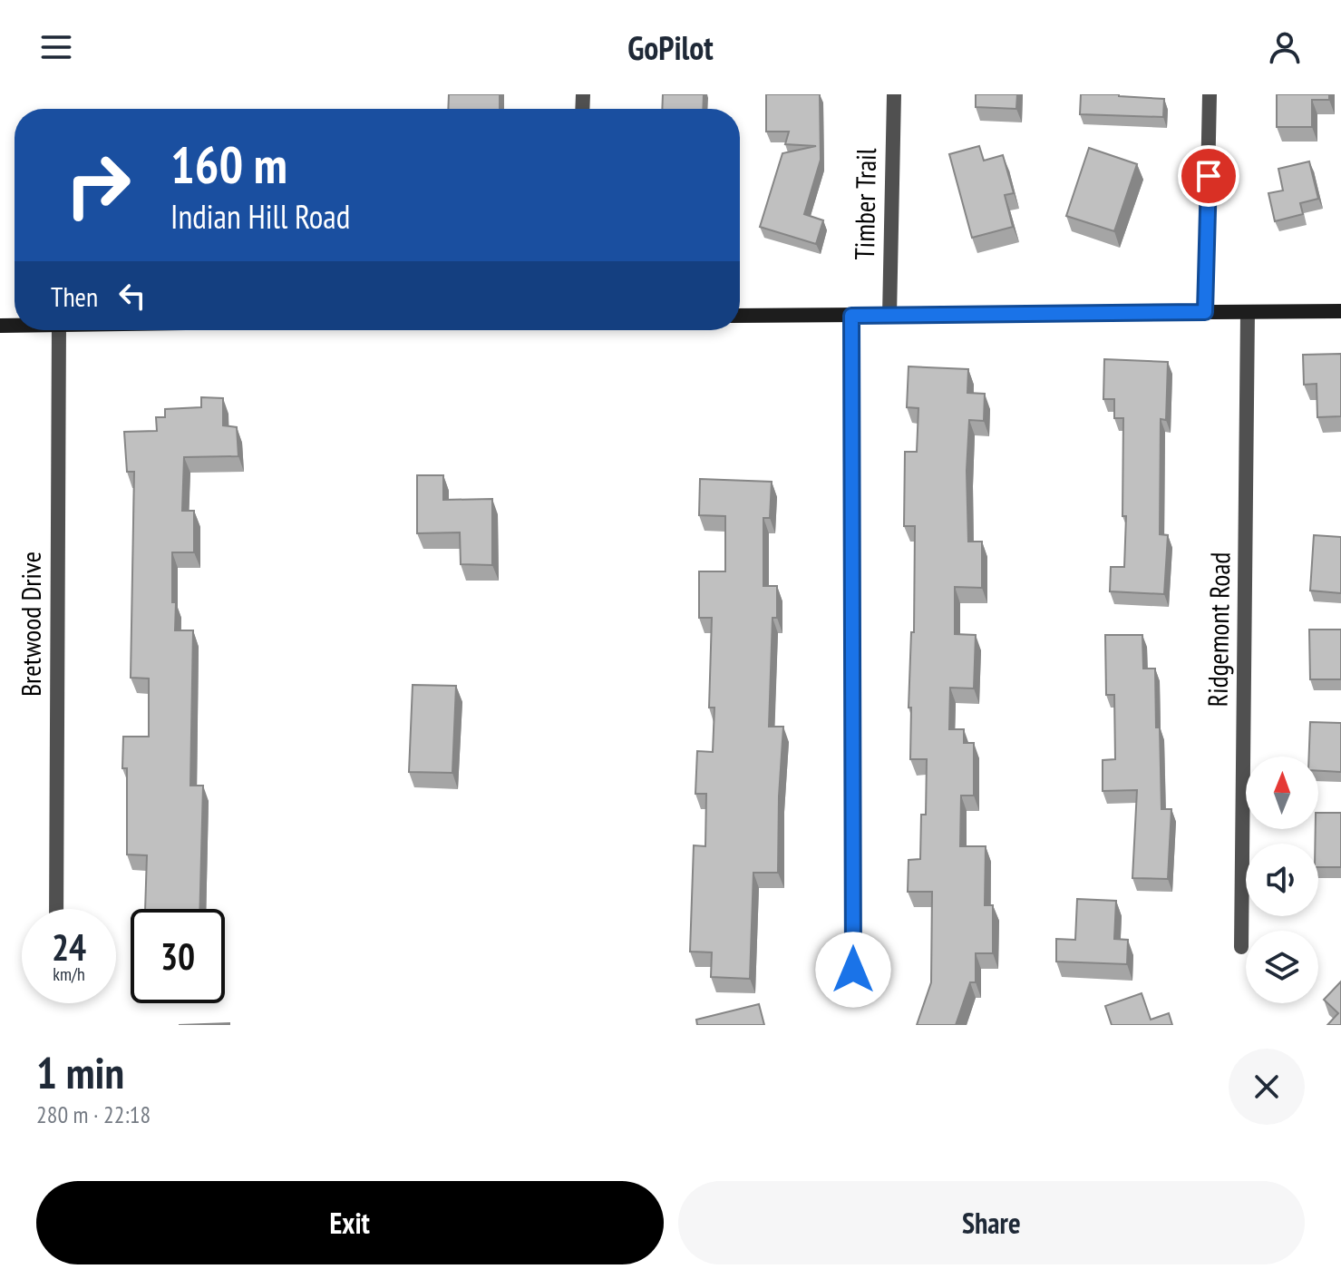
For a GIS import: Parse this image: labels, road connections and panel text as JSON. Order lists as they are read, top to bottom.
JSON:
{
  "streets": {
    "street": ["Timber Trail", "Bretwood Drive", "Ridgemont Road"]
  },
  "north": "top",
  "page": {
    "header": "GoPilot",
    "turn": ["160 m", "Indian Hill Road"],
    "then": "Then",
    "speed": "24 km/h",
    "limit": "30",
    "heading": ["1 min", "280 m · 22:18"],
    "buttons": ["Exit", "Share"]
  }
}
